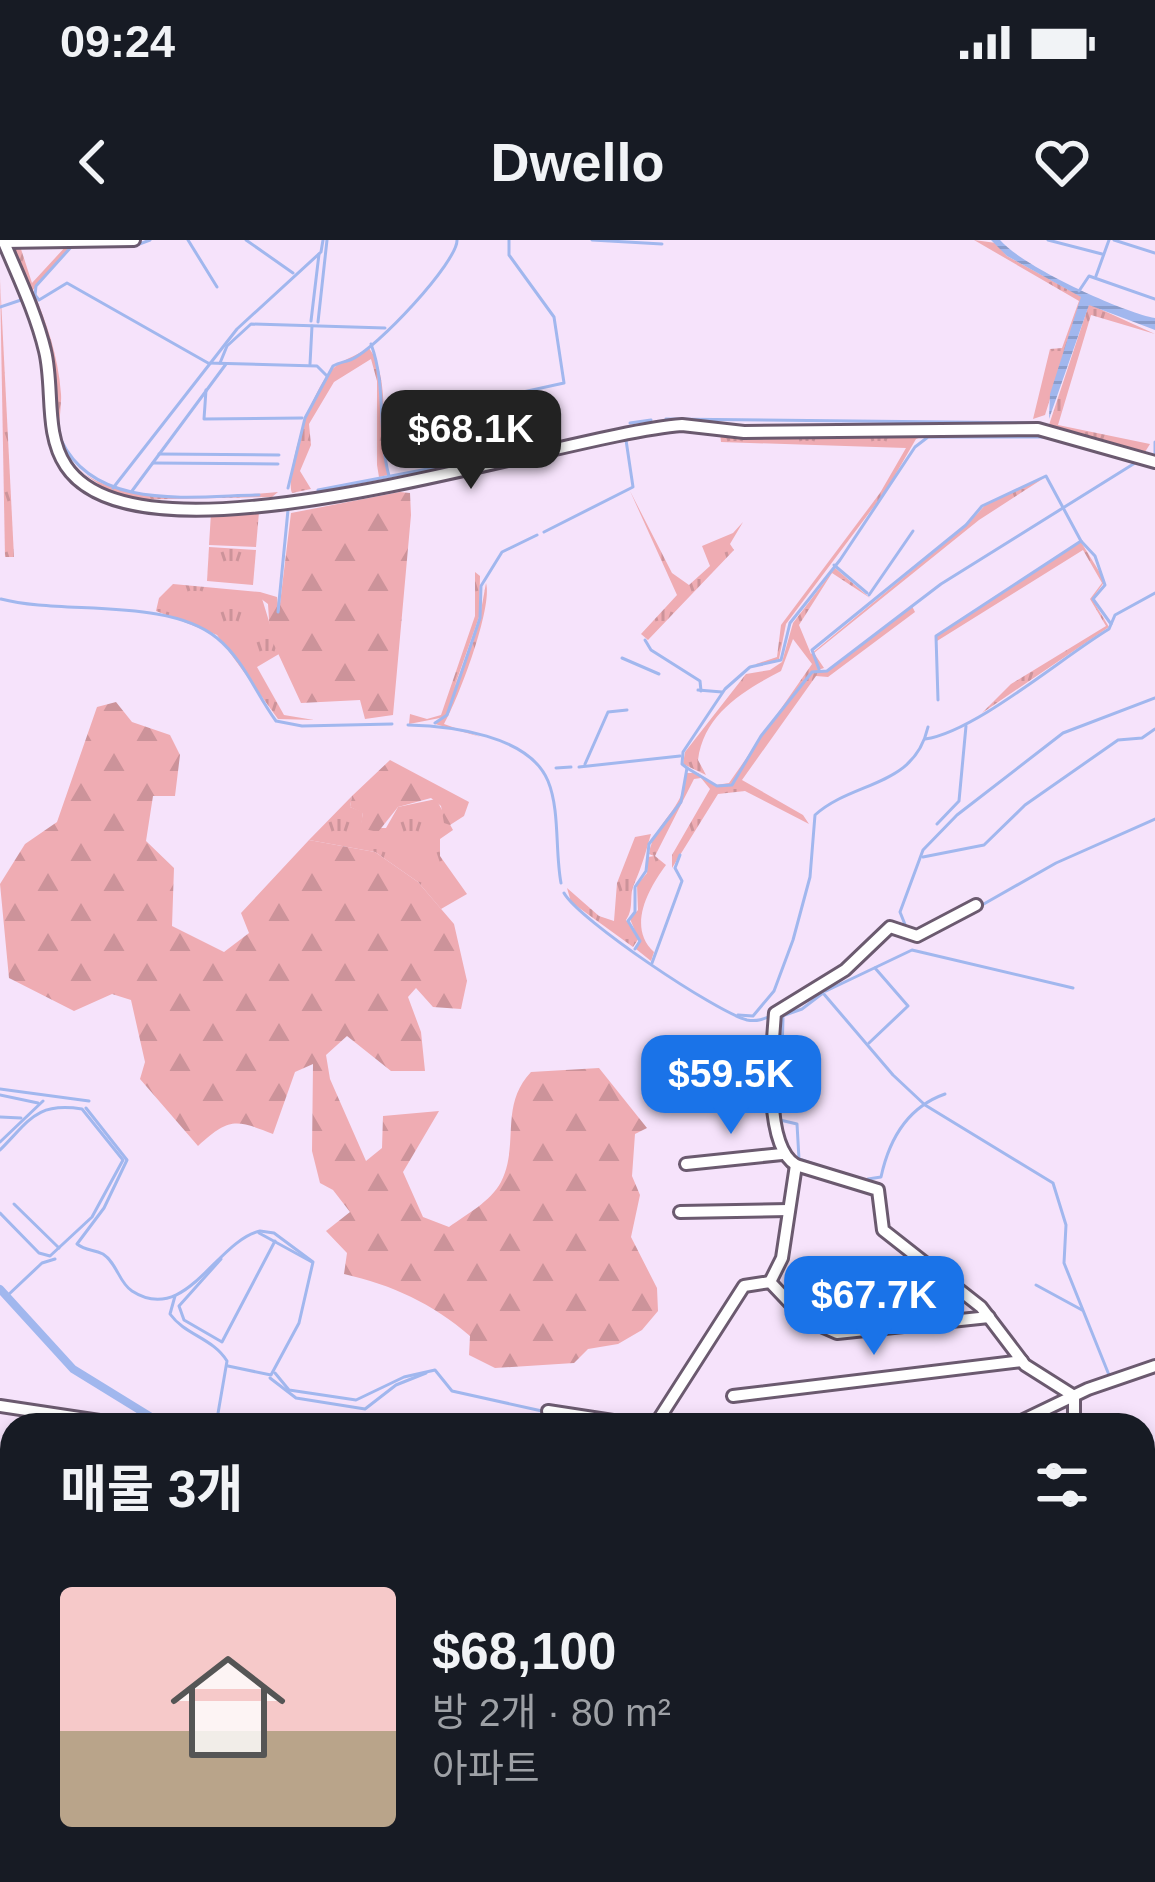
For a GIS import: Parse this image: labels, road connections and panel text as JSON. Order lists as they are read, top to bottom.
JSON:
{
  "page": {
    "status": "09:24",
    "header": "Dwello",
    "price": ["$68.1K", "$59.5K", "$67.7K"],
    "heading": "매물 3개",
    "list": [
      {
        "name": "$68,100",
        "note": "방 2개 · 80 m² · 아파트"
      }
    ]
  }
}
